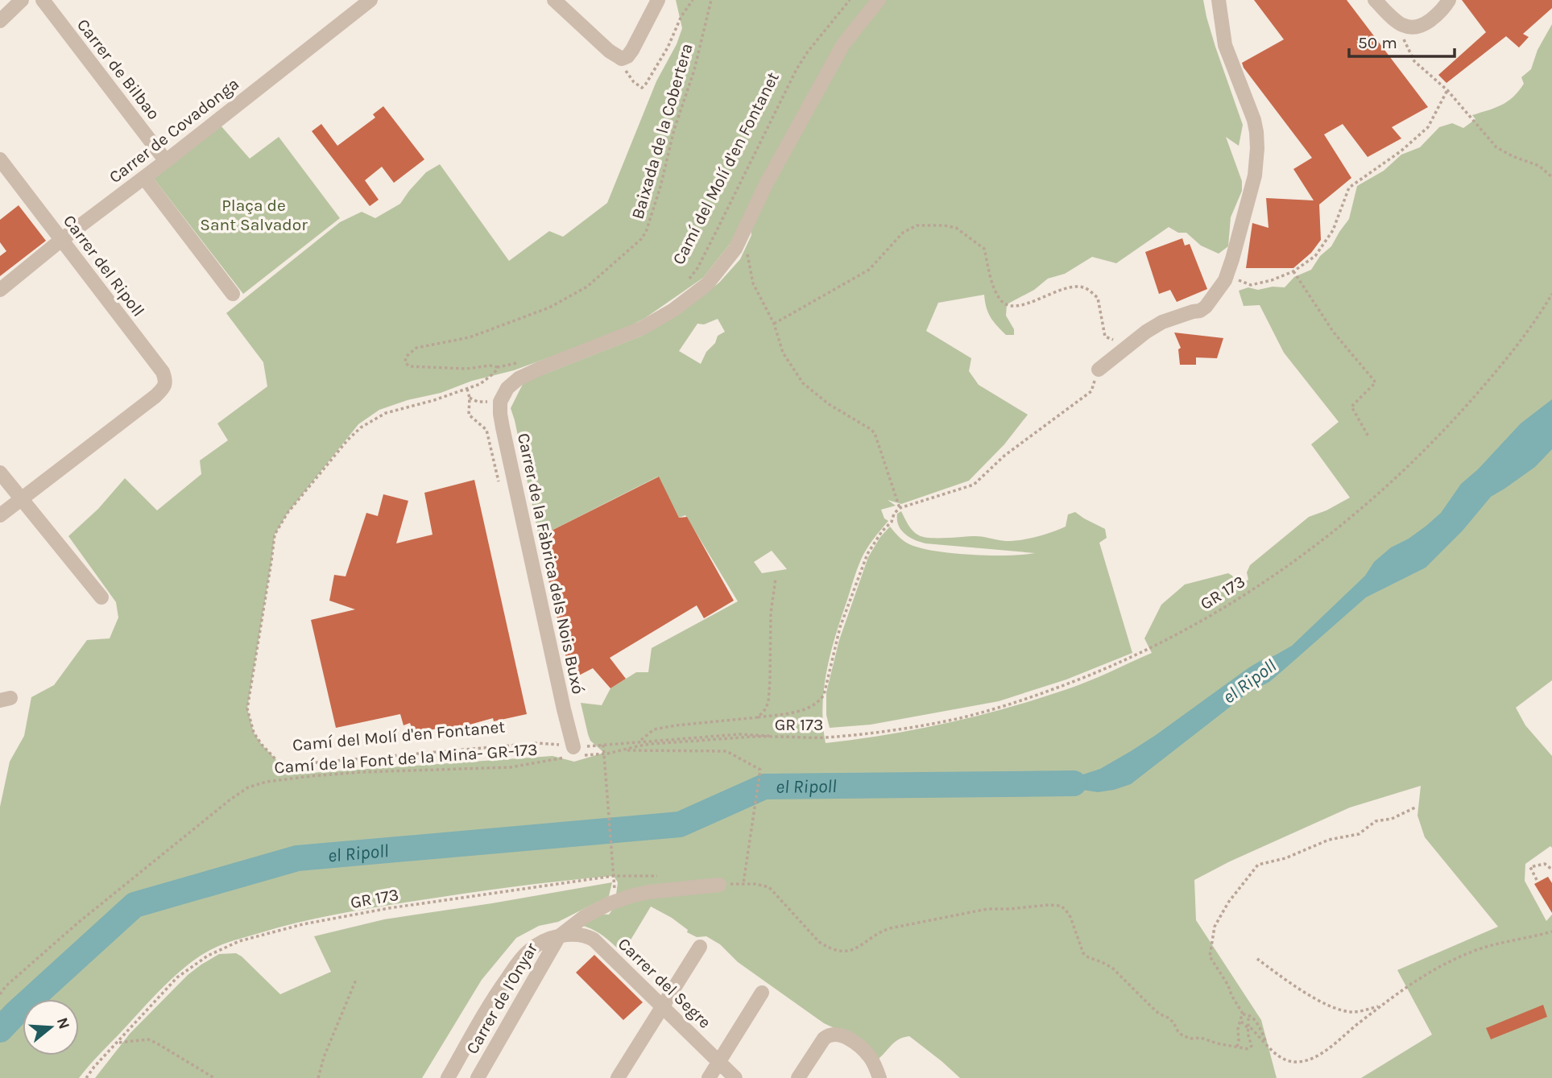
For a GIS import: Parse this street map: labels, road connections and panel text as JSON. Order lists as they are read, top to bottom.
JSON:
{
  "streets": {
    "street": [
      "Carrer de Bilbao",
      "Carrer de Covadonga",
      "Carrer del Ripoll",
      "Carrer de la Fàbrica dels Nois Buxó",
      "Carrer del Segre",
      "Carrer de l'Onyar"
    ],
    "path": [
      "Baixada de la Cobertera",
      "Camí del Molí d'en Fontanet",
      "GR 173",
      "Camí de la Font de la Mina- GR-173"
    ]
  },
  "crossings": [
    ["Carrer de Bilbao", "Carrer de Covadonga"],
    ["Carrer de Covadonga", "Carrer del Ripoll"],
    ["Baixada de la Cobertera", "Camí del Molí d'en Fontanet"],
    ["Camí del Molí d'en Fontanet", "Carrer de la Fàbrica dels Nois Buxó"],
    ["Camí del Molí d'en Fontanet", "Camí de la Font de la Mina- GR-173"],
    ["Carrer de la Fàbrica dels Nois Buxó", "Camí de la Font de la Mina- GR-173"],
    ["Carrer del Segre", "Carrer de l'Onyar"]
  ],
  "water": ["el Ripoll"],
  "parks": ["Plaça de Sant Salvador"],
  "scale_bar": "50 m",
  "north": "right"
}
